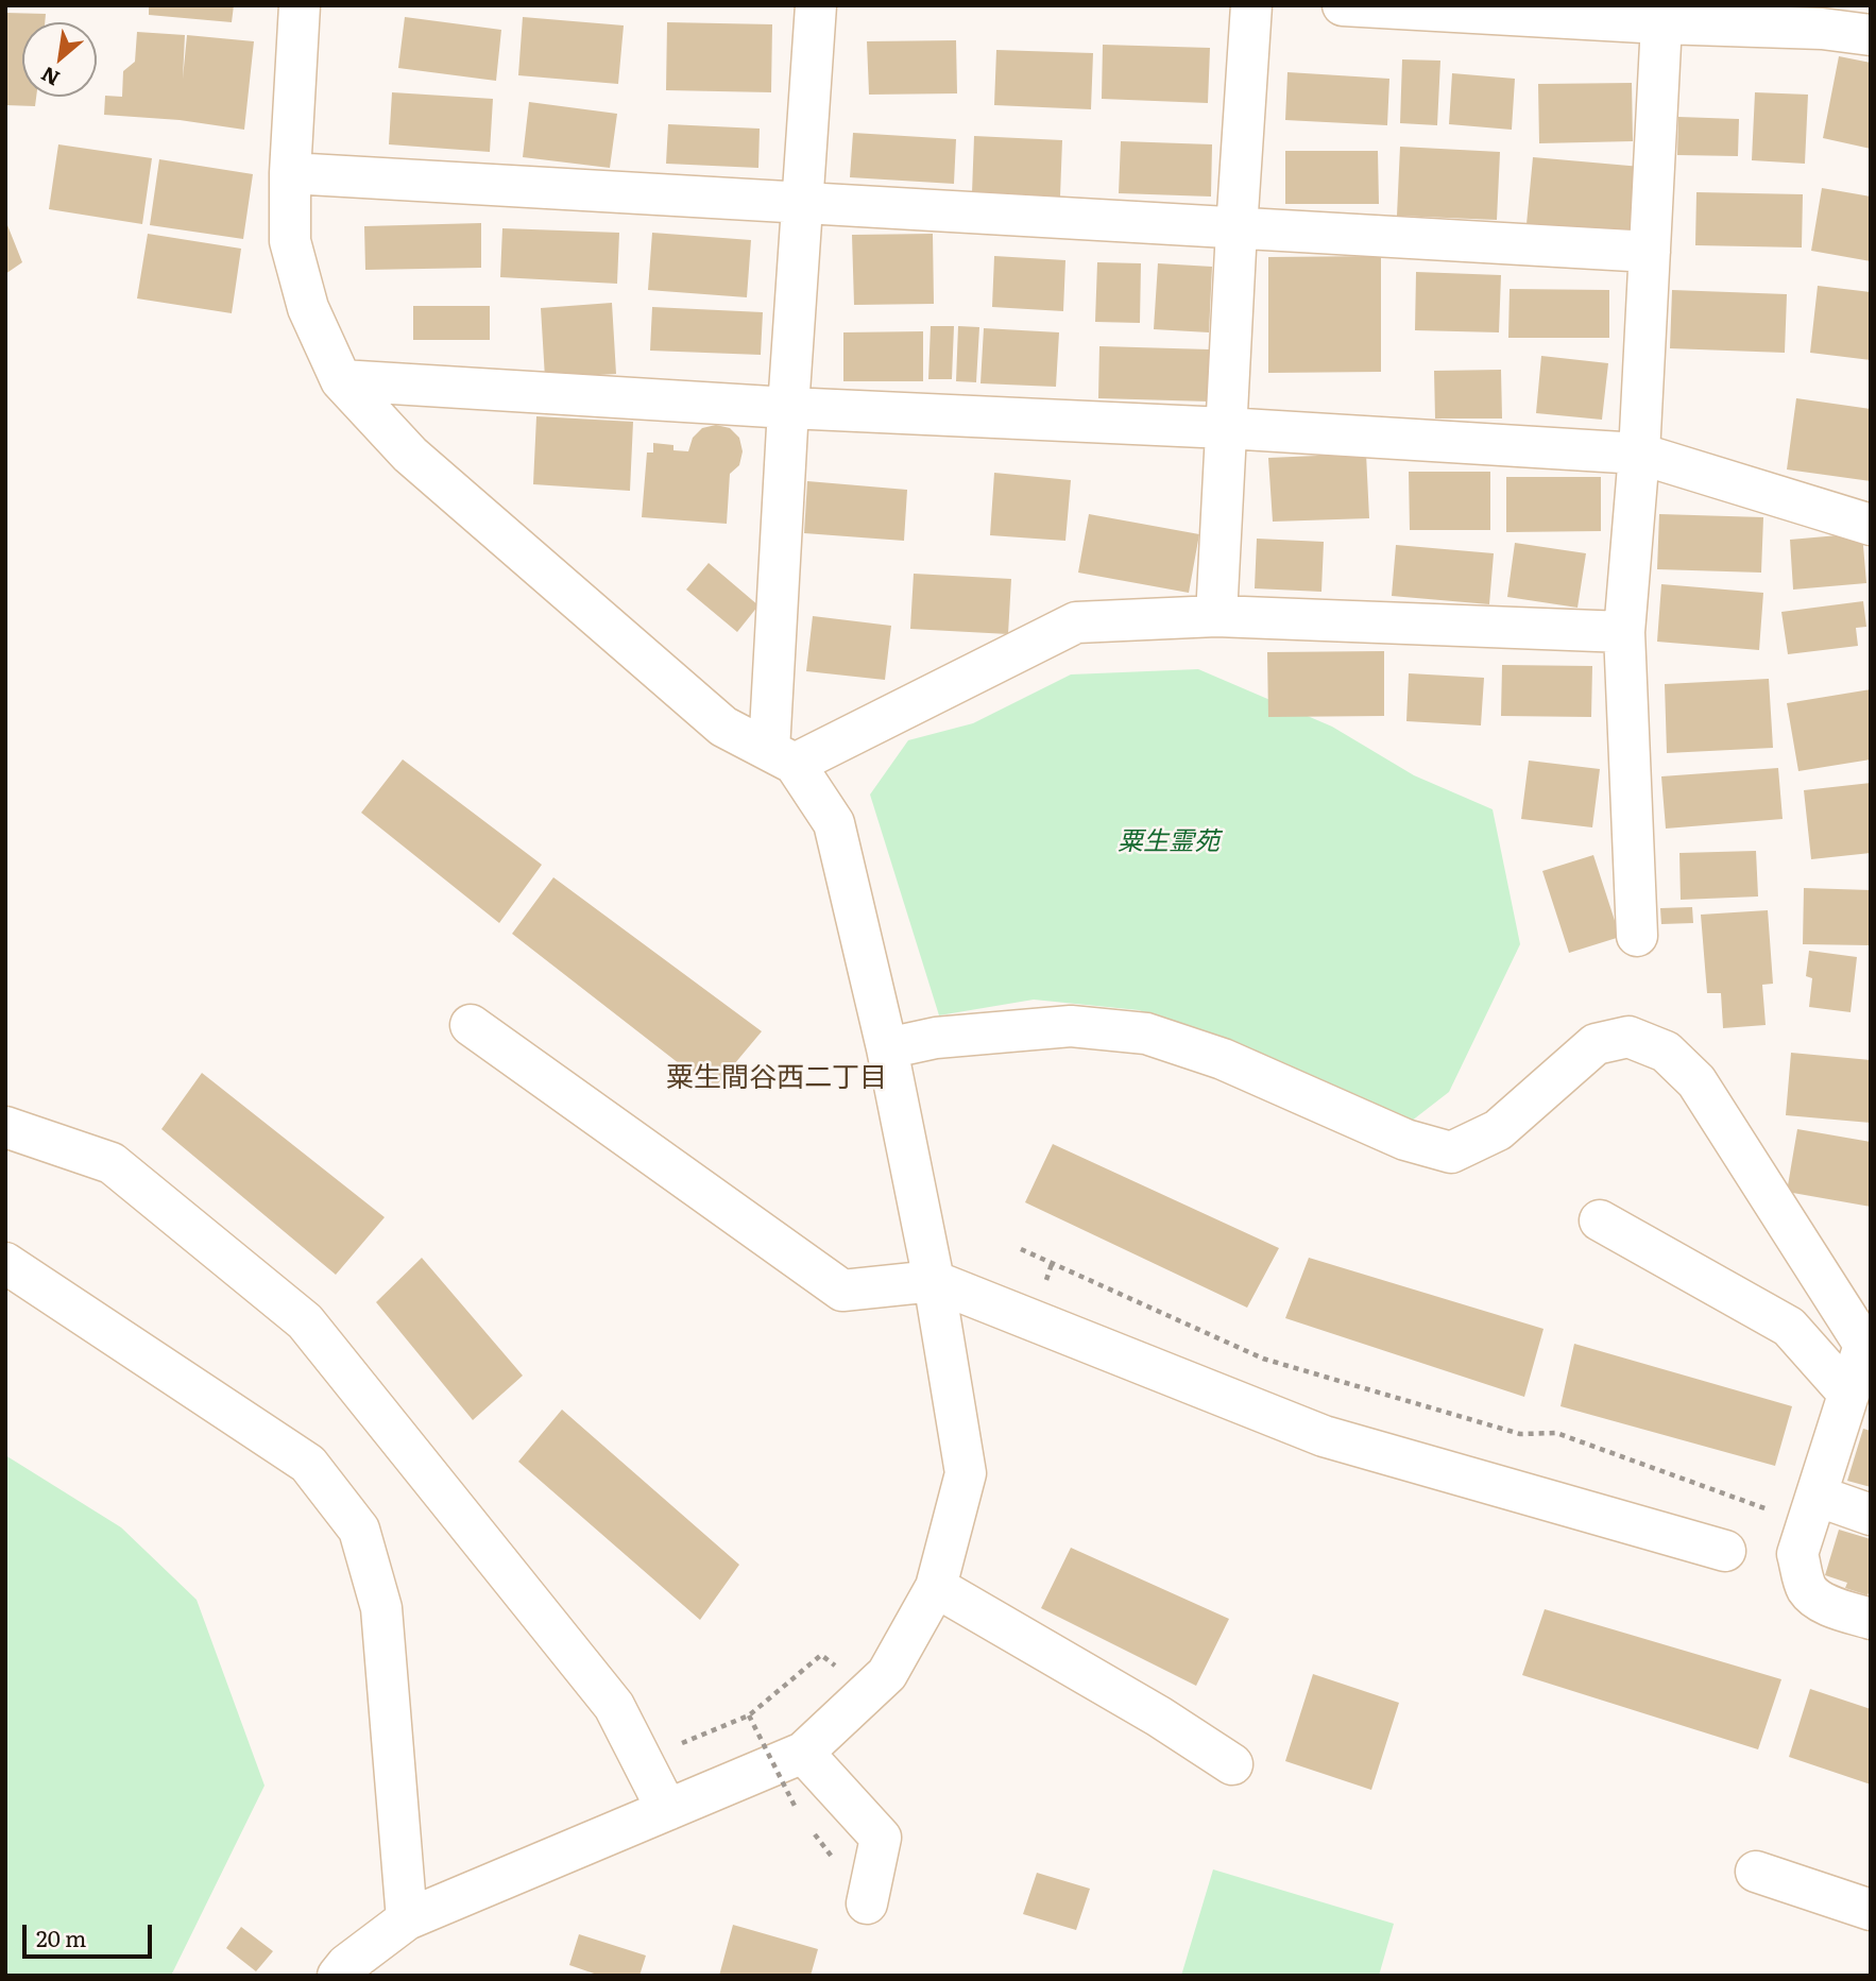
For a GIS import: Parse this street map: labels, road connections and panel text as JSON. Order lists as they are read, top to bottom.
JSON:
{
  "districts": ["粟生間谷西二丁目"],
  "parks": ["粟生霊苑"],
  "scale_bar": "20 m",
  "north": "bottom left"
}
